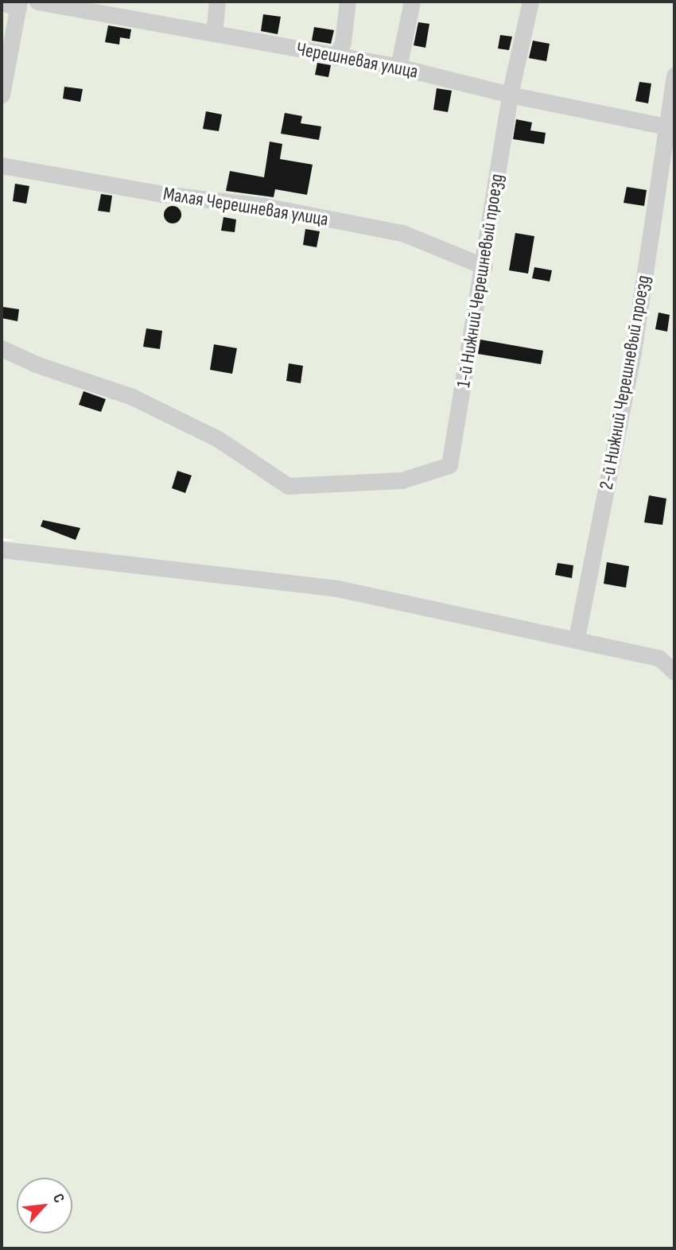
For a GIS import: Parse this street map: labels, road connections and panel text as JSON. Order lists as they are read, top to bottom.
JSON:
{
  "streets": {
    "lane": [
      "Черешневая улица",
      "Малая Черешневая улица",
      "1-й Нижний Черешневый проезд",
      "2-й Нижний Черешневый проезд"
    ]
  },
  "crossings": [
    ["Черешневая улица", "1-й Нижний Черешневый проезд"],
    ["Черешневая улица", "2-й Нижний Черешневый проезд"],
    ["Малая Черешневая улица", "1-й Нижний Черешневый проезд"]
  ],
  "north": "top right"
}
